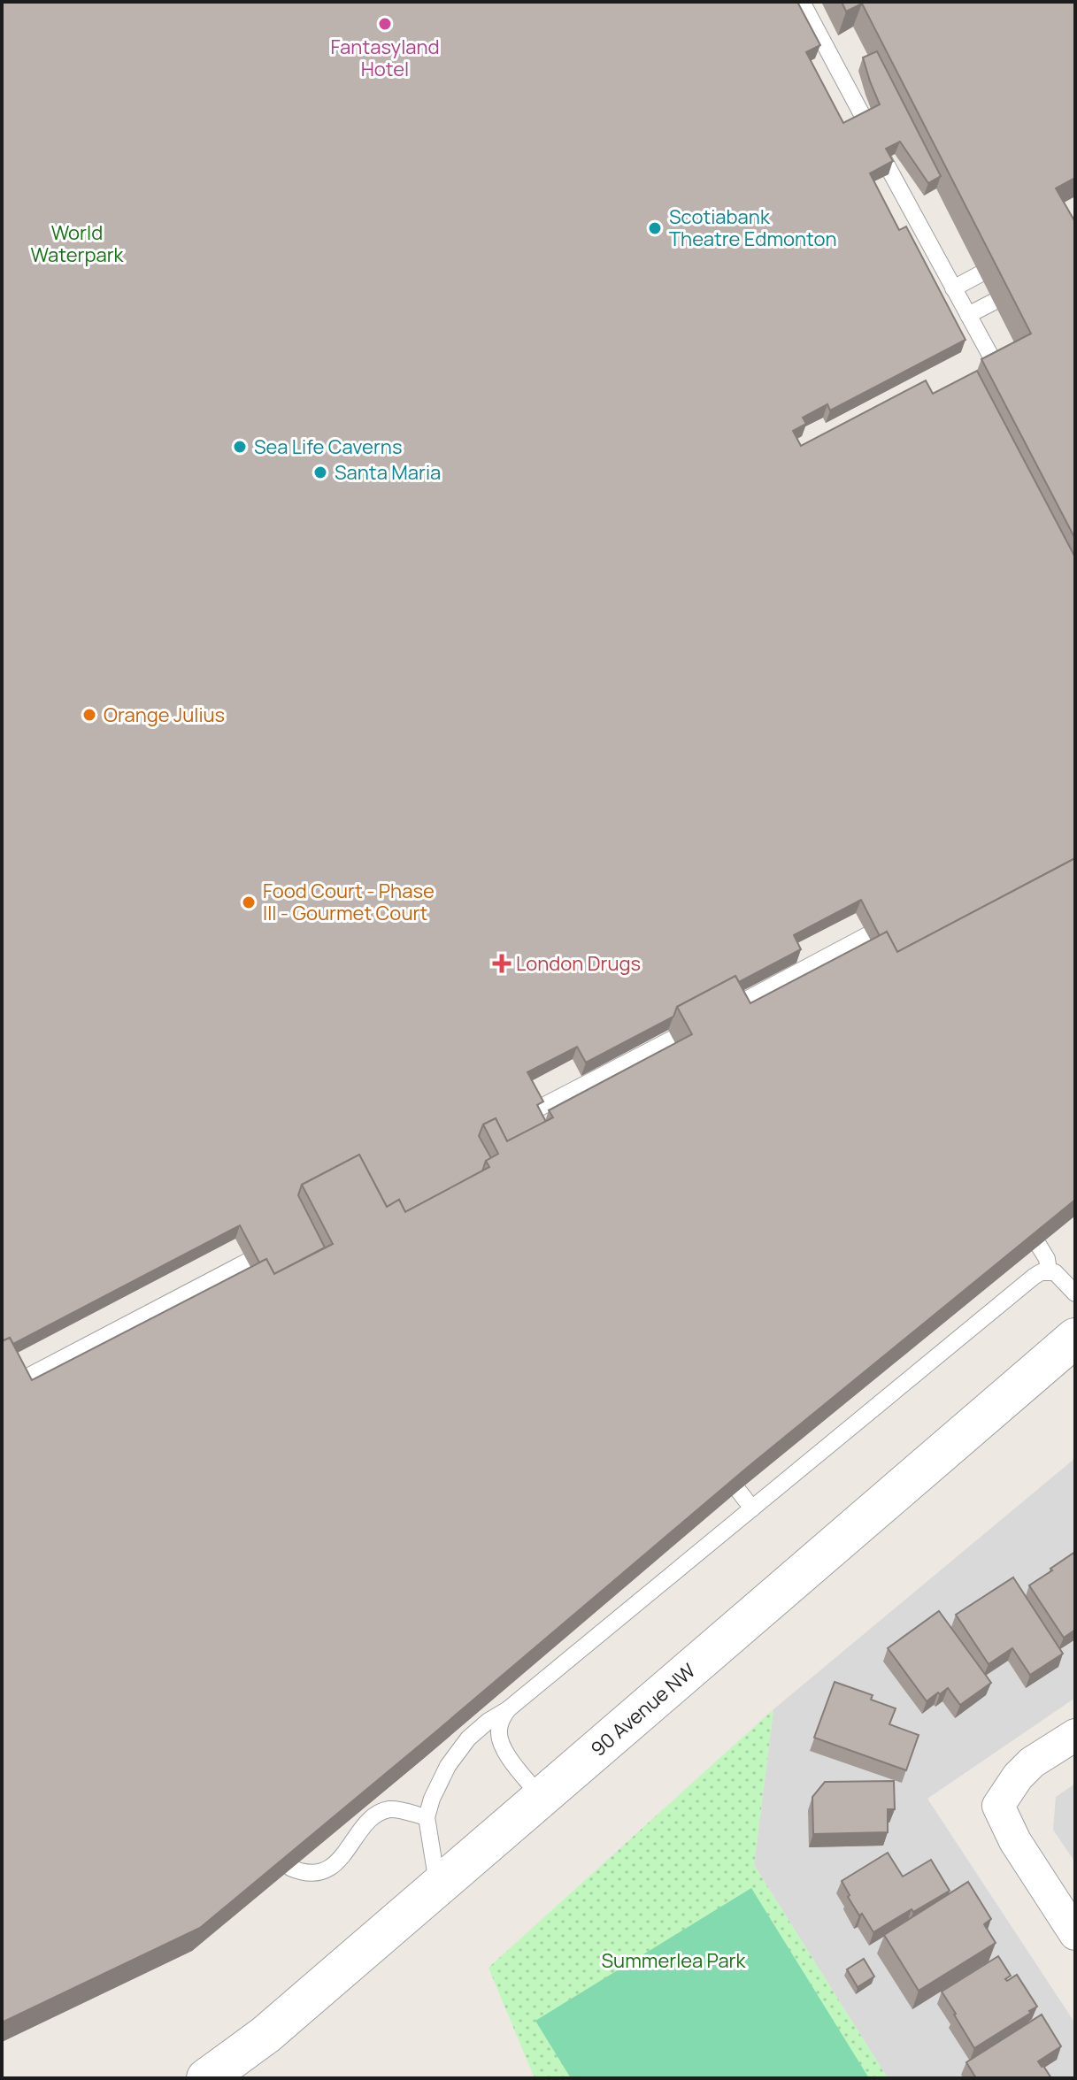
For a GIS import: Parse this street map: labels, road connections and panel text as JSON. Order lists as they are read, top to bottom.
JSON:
{
  "streets": {
    "street": ["90 Avenue NW"]
  },
  "parks": ["World Waterpark", "Summerlea Park"],
  "places": {
    "other": [
      "Fantasyland Hotel",
      "Scotiabank Theatre Edmonton",
      "Sea Life Caverns",
      "Santa Maria",
      "Orange Julius",
      "Food Court - Phase III - Gourmet Court"
    ],
    "health": ["London Drugs"]
  }
}
